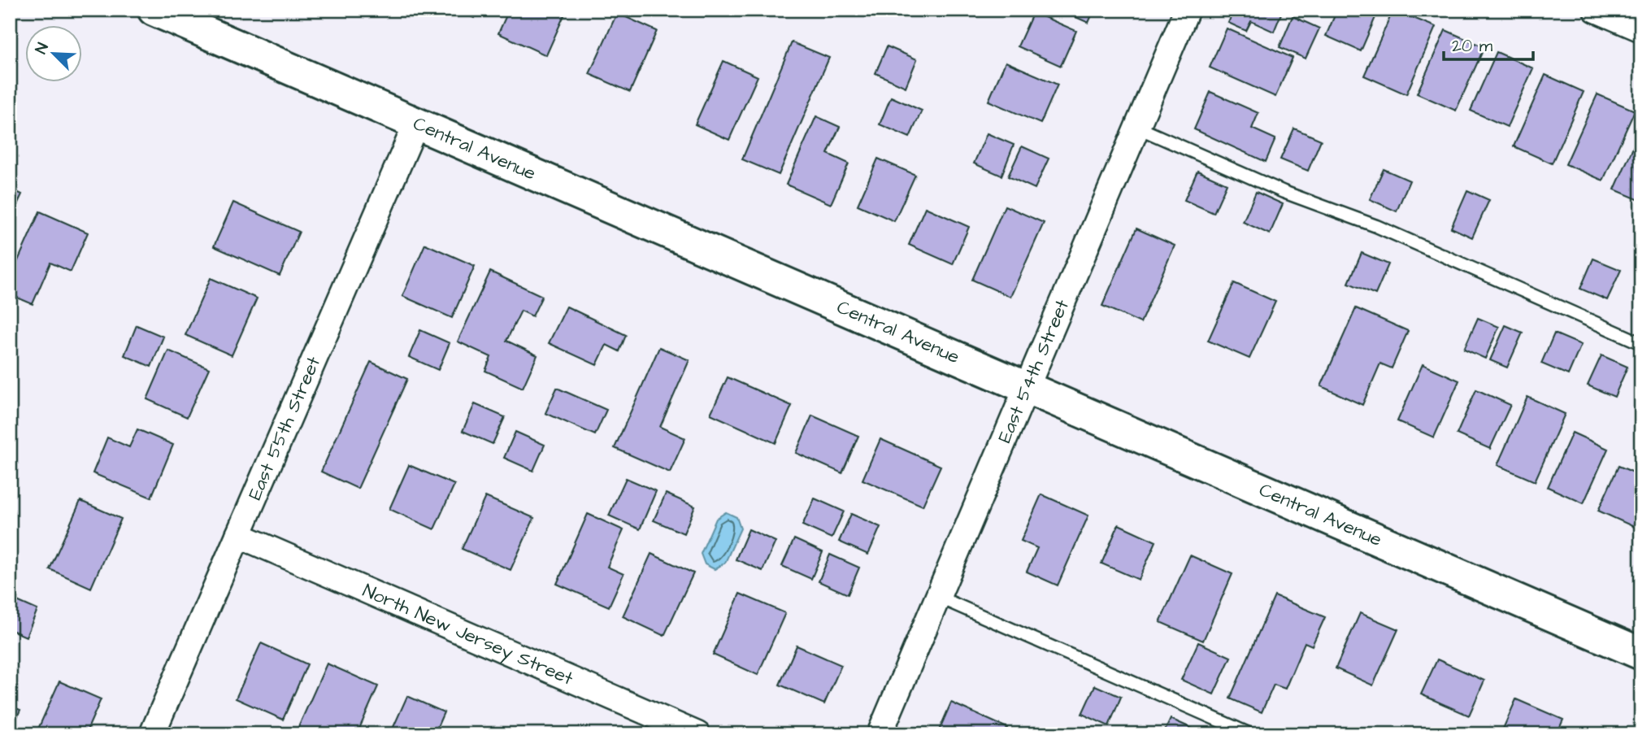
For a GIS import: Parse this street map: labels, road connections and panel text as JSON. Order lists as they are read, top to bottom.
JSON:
{
  "streets": {
    "main road": ["Central Avenue"],
    "street": ["East 54th Street", "East 55th Street", "North New Jersey Street"]
  },
  "crossings": [
    ["Central Avenue", "East 54th Street"],
    ["Central Avenue", "East 55th Street"],
    ["East 55th Street", "North New Jersey Street"]
  ],
  "scale_bar": "20 m",
  "north": "top left"
}
